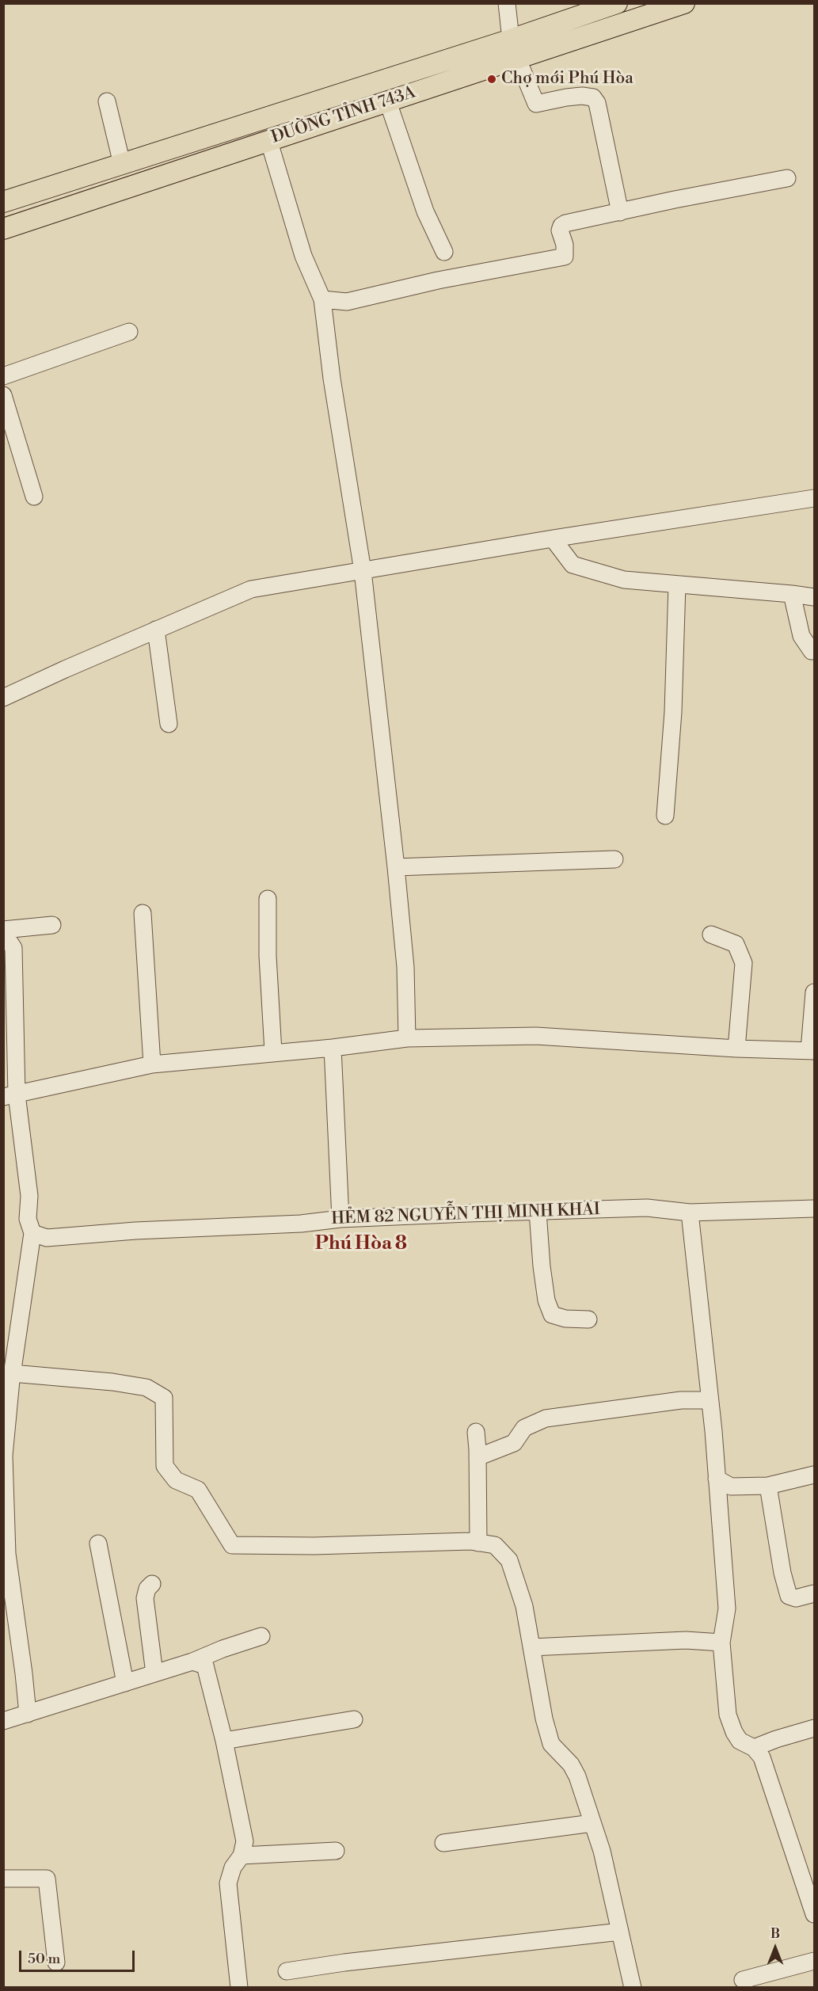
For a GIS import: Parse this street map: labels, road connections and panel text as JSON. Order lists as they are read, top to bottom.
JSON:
{
  "streets": {
    "main road": ["ĐƯỜNG TỈNH 743A"],
    "street": ["HẺM 82 NGUYỄN THỊ MINH KHAI"]
  },
  "districts": ["Phú Hòa 8"],
  "places": ["Chợ mới Phú Hòa"],
  "scale_bar": "50 m",
  "north": "top"
}
